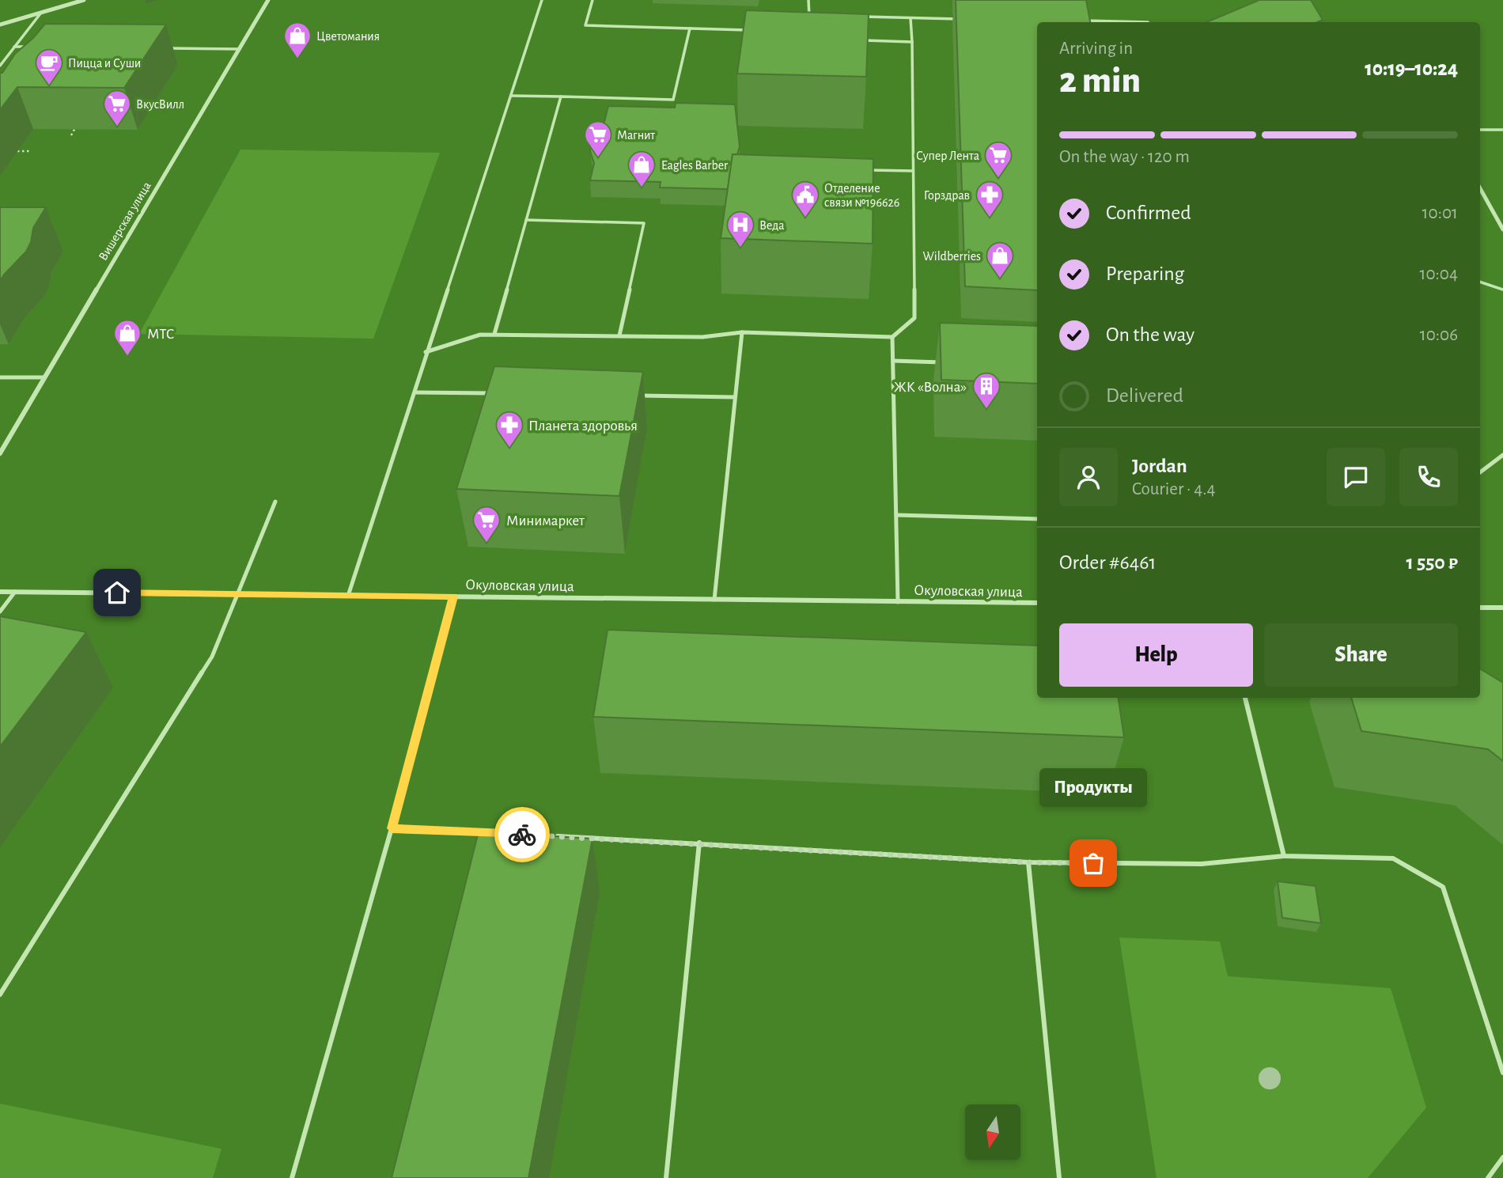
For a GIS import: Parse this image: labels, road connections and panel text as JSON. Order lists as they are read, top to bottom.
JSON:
{
  "streets": {
    "street": ["Вишерская улица", "Окуловская улица"]
  },
  "places": {
    "shop": [
      "Цветомания",
      "Eagles Barber",
      "Wildberries",
      "МТС"
    ],
    "cafe": ["Пицца и Суши"],
    "supermarket": [
      "ВкусВилл",
      "Магнит",
      "Супер Лента",
      "Минимаркет"
    ],
    "public building": ["Отделение связи №196626"],
    "pharmacy": ["Горздрав", "Планета здоровья"],
    "hospital": ["Веда"],
    "building": ["ЖК «Волна»"],
    "other": ["Продукты"]
  },
  "north": "bottom",
  "page": {
    "heading": ["2 min", "Arriving in", "10:19–10:24"],
    "panel": [
      "Jordan",
      "Courier · 4.4",
      "Order #6461",
      "1 550 ₽"
    ],
    "bar": "On the way · 120 m",
    "list": [
      ["Confirmed", "10:01"],
      ["Preparing", "10:04"],
      ["On the way", "10:06"],
      "Delivered"
    ],
    "buttons": ["Help", "Share"],
    "bubble": "Продукты"
  }
}
